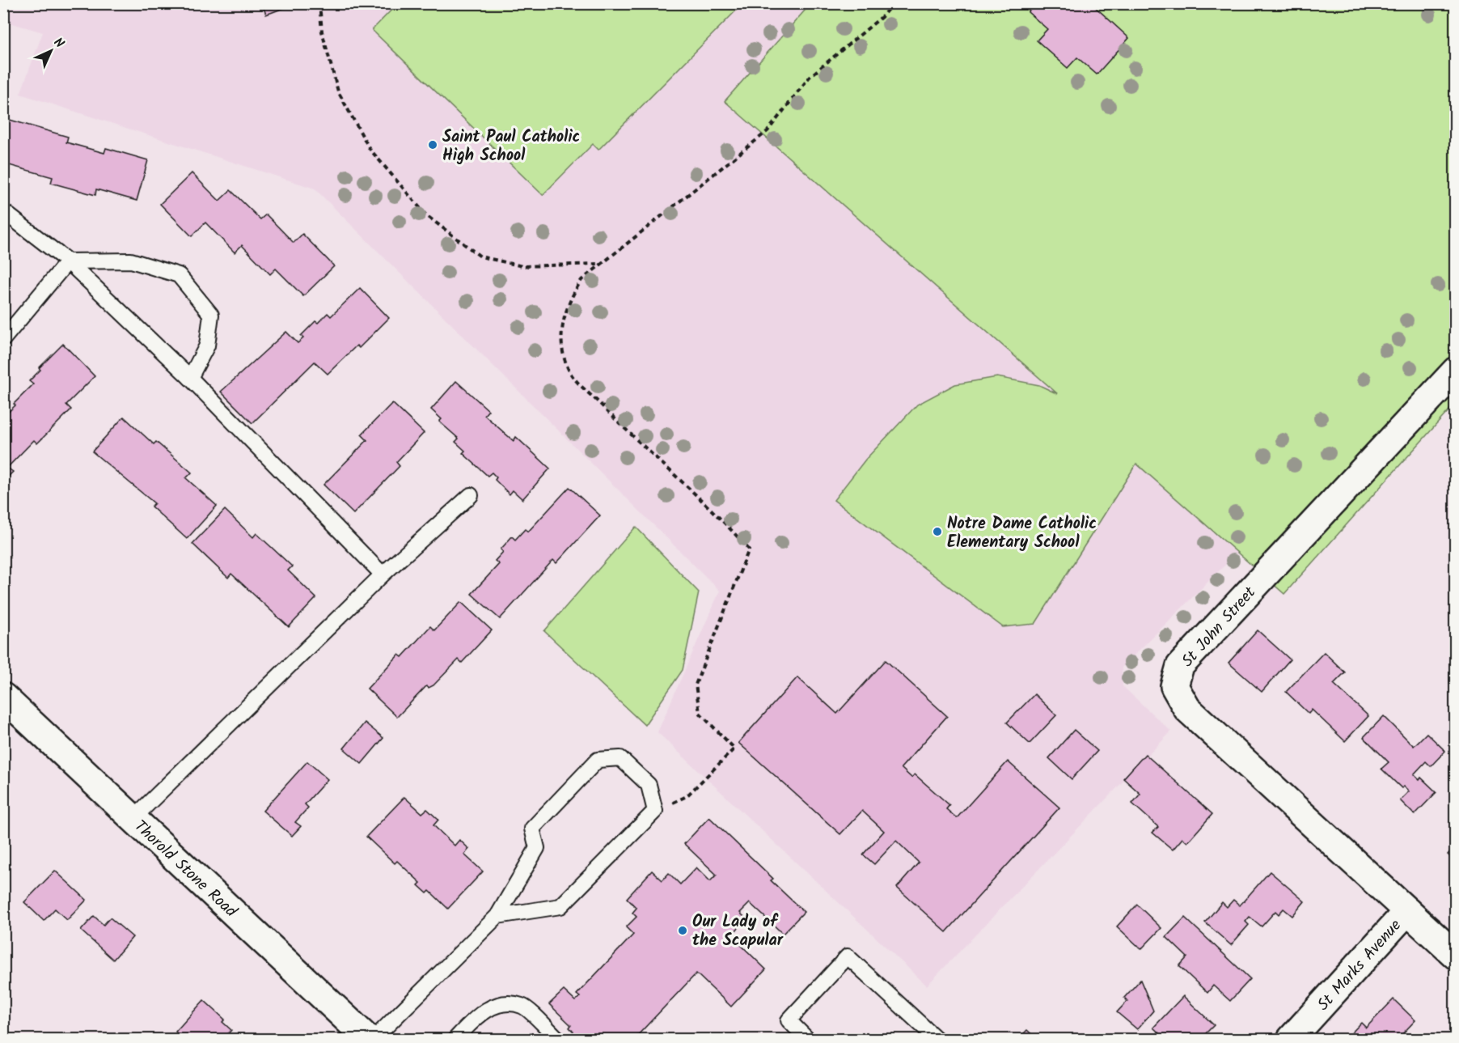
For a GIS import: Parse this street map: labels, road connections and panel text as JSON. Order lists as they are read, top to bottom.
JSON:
{
  "streets": {
    "street": ["St John Street", "Thorold Stone Road", "St Marks Avenue"]
  },
  "crossings": [
    ["St John Street", "St Marks Avenue"]
  ],
  "places": ["Saint Paul Catholic High School", "Notre Dame Catholic Elementary School", "Our Lady of the Scapular"],
  "north": "top right"
}
